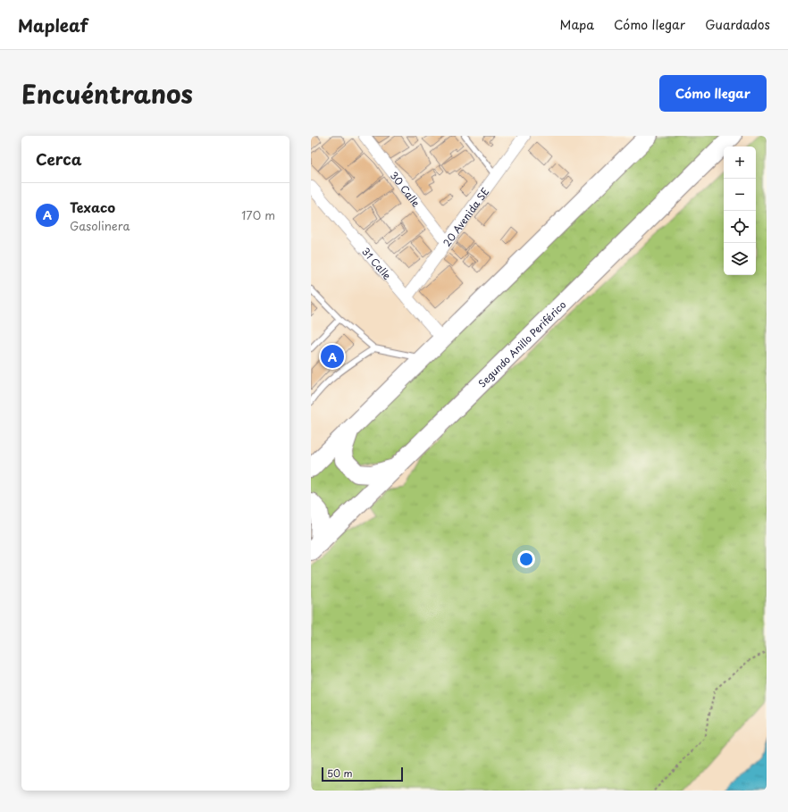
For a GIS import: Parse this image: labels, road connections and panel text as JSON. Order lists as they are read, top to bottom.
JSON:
{
  "streets": {
    "main road": ["Segundo Anillo Periférico"],
    "street": ["30 Calle", "20 Avenida SE", "31 Calle"]
  },
  "crossings": [
    ["30 Calle", "20 Avenida SE"],
    ["20 Avenida SE", "31 Calle"]
  ],
  "scale_bar": "50 m",
  "page": {
    "header": "Mapleaf",
    "nav": ["Mapa", "Cómo llegar", "Guardados"],
    "title": "Encuéntranos",
    "buttons": "Cómo llegar",
    "heading": "Cerca",
    "map_buttons": ["+", "−"],
    "list": [
      {
        "mark": "A",
        "name": "Texaco",
        "note": "Gasolinera",
        "value": "170 m"
      }
    ],
    "pins": "A",
    "scale": "50 m"
  }
}
